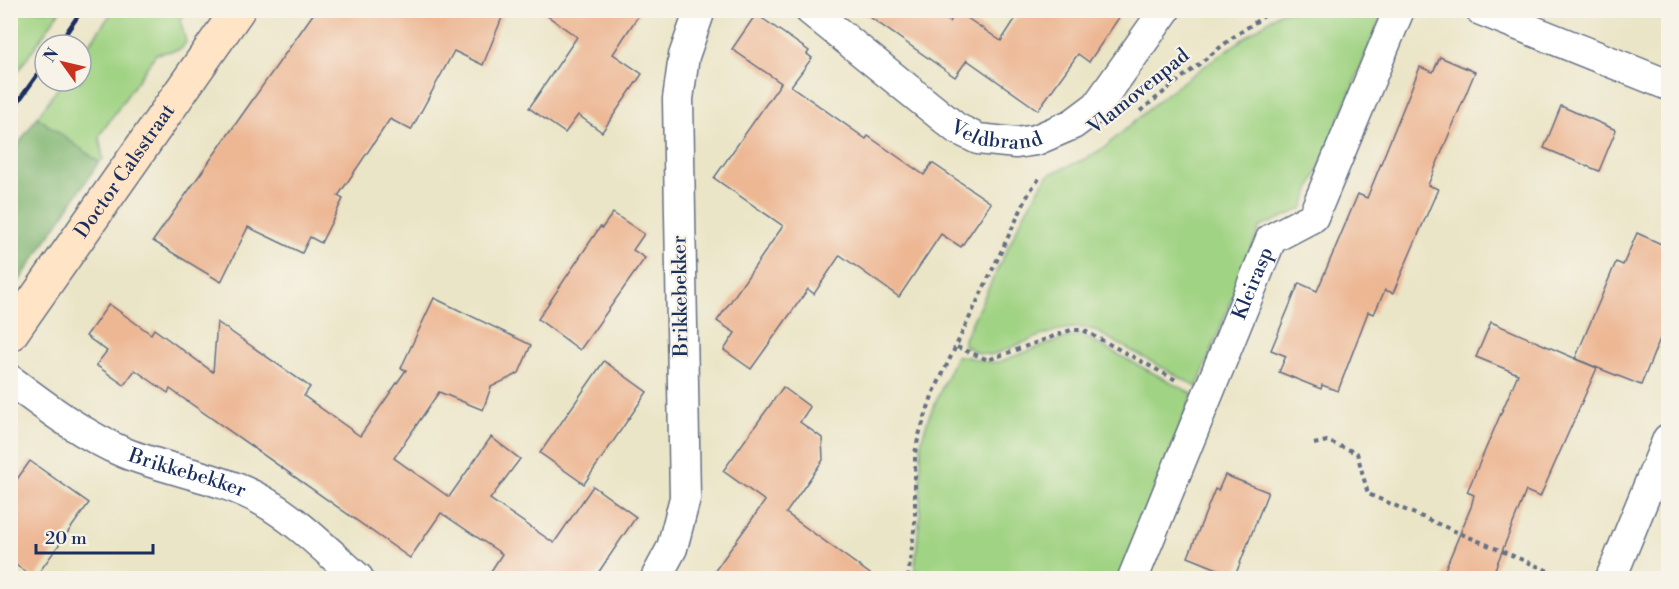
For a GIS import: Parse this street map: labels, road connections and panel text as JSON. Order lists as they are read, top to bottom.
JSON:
{
  "streets": {
    "street": [
      "Veldbrand",
      "Doctor Calsstraat",
      "Kleirasp",
      "Brikkebekker"
    ],
    "path": ["Vlamovenpad"]
  },
  "scale_bar": "20 m",
  "north": "top left"
}
